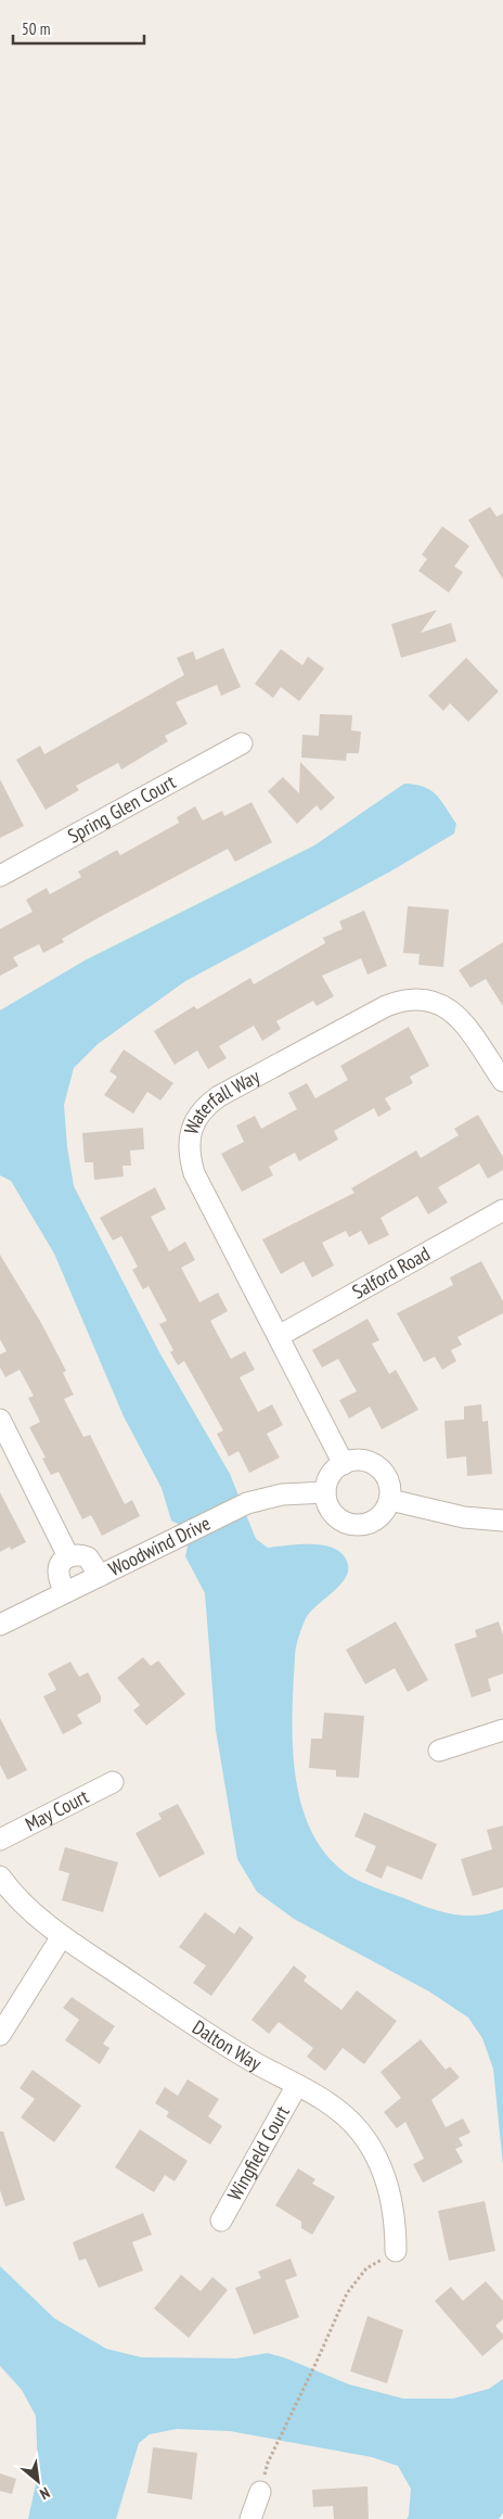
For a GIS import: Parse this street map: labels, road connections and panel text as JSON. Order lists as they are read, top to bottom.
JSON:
{
  "streets": {
    "street": [
      "Spring Glen Court",
      "Waterfall Way",
      "Salford Road",
      "Woodwind Drive",
      "May Court",
      "Dalton Way",
      "Wingfield Court"
    ]
  },
  "crossings": [
    ["Waterfall Way", "Salford Road"],
    ["Waterfall Way", "Woodwind Drive"],
    ["Dalton Way", "Wingfield Court"]
  ],
  "scale_bar": "50 m",
  "north": "bottom right"
}
